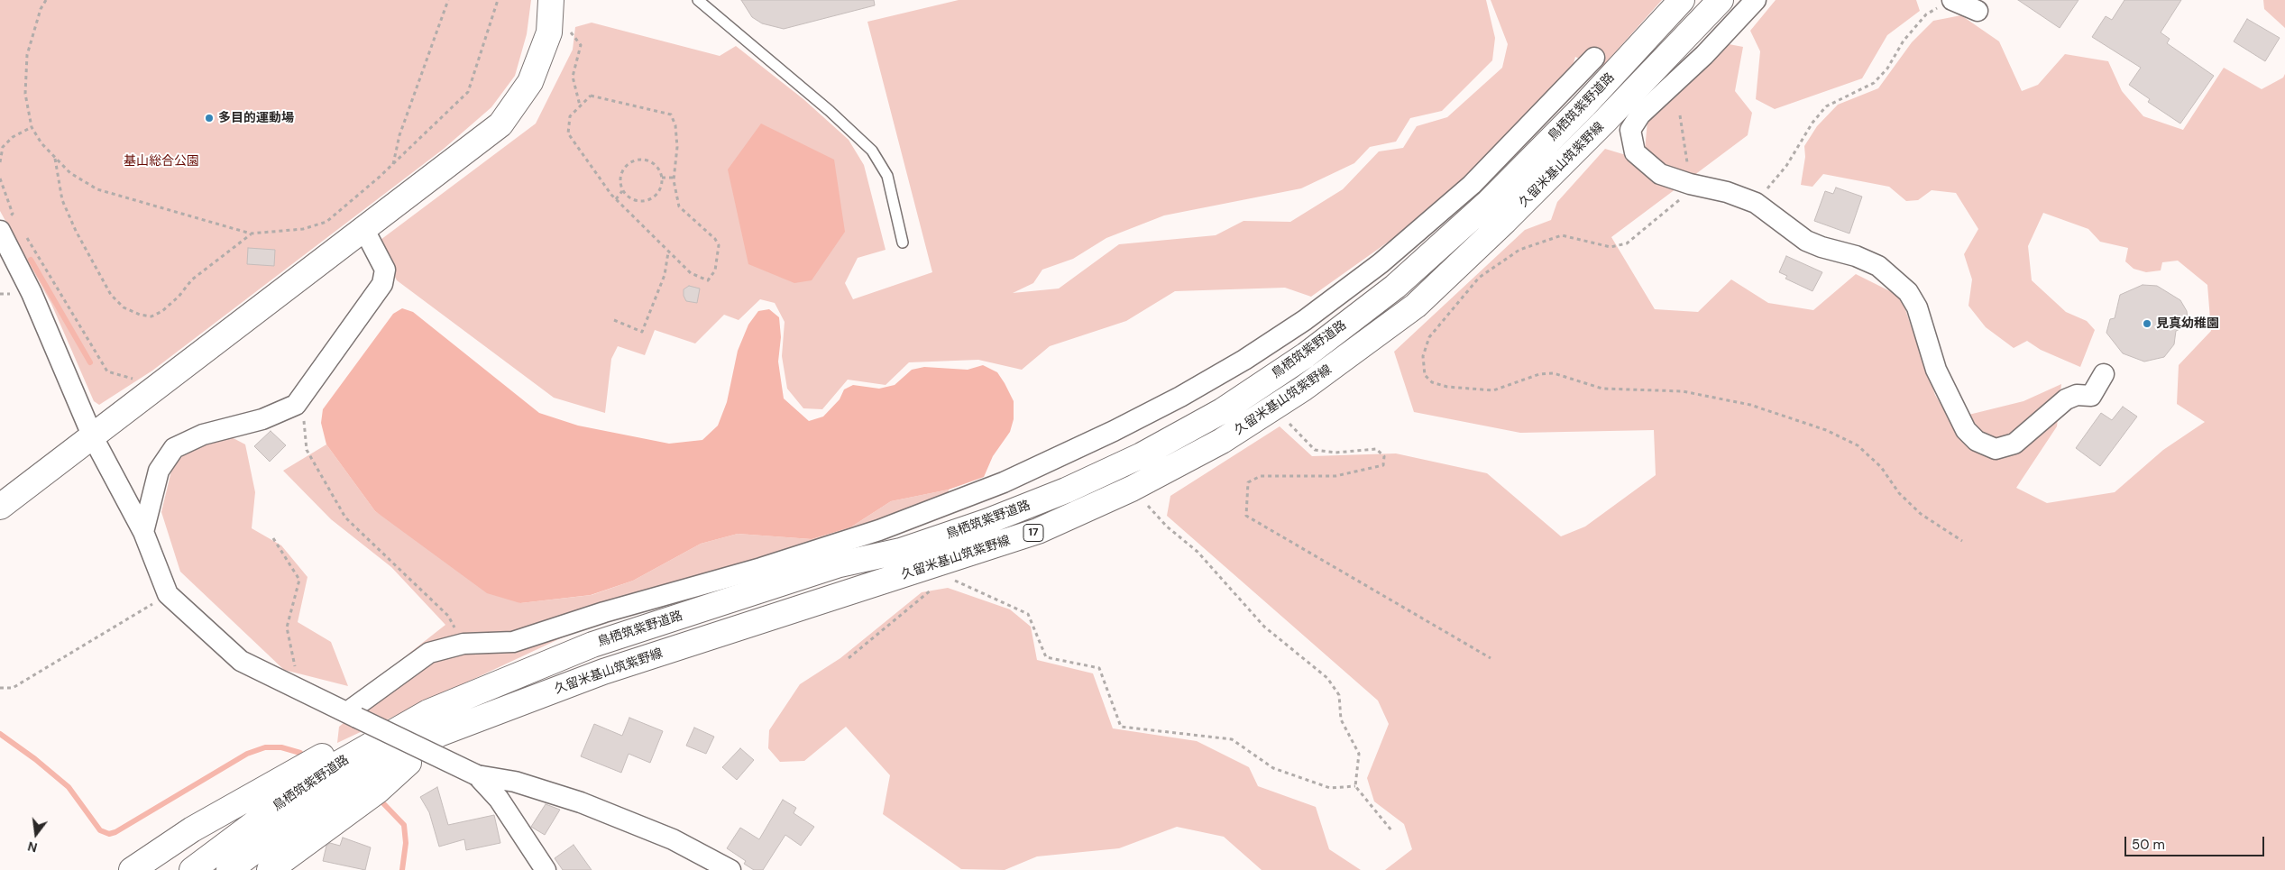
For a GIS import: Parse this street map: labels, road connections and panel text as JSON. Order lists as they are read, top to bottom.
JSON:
{
  "streets": {
    "main road": ["鳥栖筑紫野道路", "久留米基山筑紫野線", "17"]
  },
  "parks": ["基山総合公園"],
  "places": ["多目的運動場", "見真幼稚園"],
  "scale_bar": "50 m",
  "north": "bottom"
}
